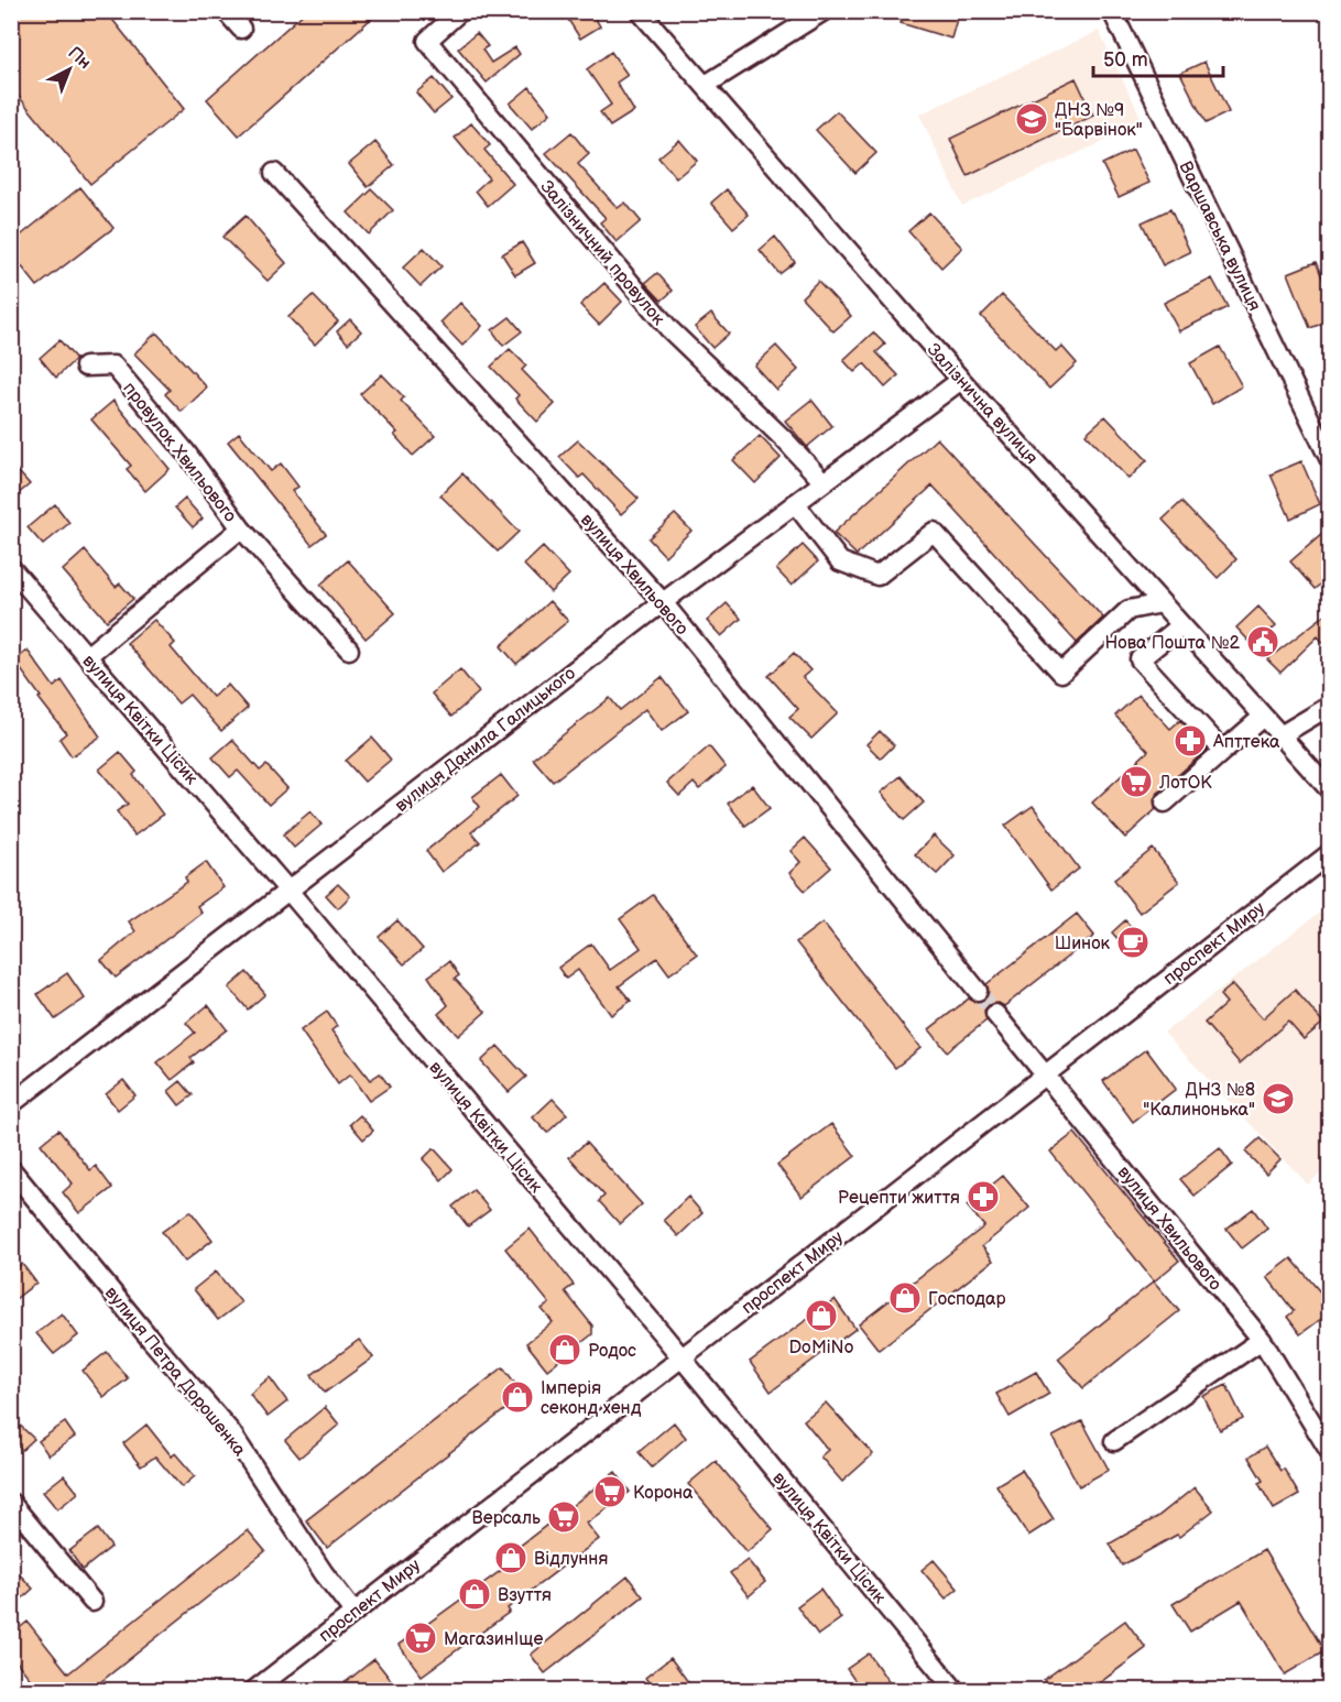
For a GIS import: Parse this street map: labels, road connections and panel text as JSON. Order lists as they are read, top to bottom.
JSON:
{
  "streets": {
    "street": [
      "Варшавська вулиця",
      "Залізничний провулок",
      "Залізнична вулиця",
      "провулок Хвильового",
      "вулиця Хвильового",
      "вулиця Квітки Цісик",
      "вулиця Данила Галицького",
      "проспект Миру",
      "вулиця Петра Дорошенка"
    ]
  },
  "crossings": [
    ["Залізничний провулок", "вулиця Данила Галицького"],
    ["Залізнична вулиця", "вулиця Данила Галицького"],
    ["провулок Хвильового", "вулиця Квітки Цісик"],
    ["вулиця Хвильового", "вулиця Данила Галицького"],
    ["вулиця Хвильового", "проспект Миру"],
    ["вулиця Квітки Цісик", "вулиця Данила Галицького"],
    ["вулиця Квітки Цісик", "проспект Миру"],
    ["проспект Миру", "вулиця Петра Дорошенка"]
  ],
  "places": {
    "school or university": ["ДНЗ №9 \"Барвінок\"", "ДНЗ №8 \"Калинонька\""],
    "public building": ["Нова Пошта №2"],
    "pharmacy": ["Апттека", "Рецепти життя"],
    "supermarket": [
      "ЛотОК",
      "Корона",
      "Версаль",
      "МагазинІще"
    ],
    "cafe": ["Шинок"],
    "shop": [
      "Господар",
      "DoMiNo",
      "Родос",
      "Імперія секонд хенд",
      "Відлуння",
      "Взуття"
    ]
  },
  "scale_bar": "50 m",
  "north": "top right"
}
